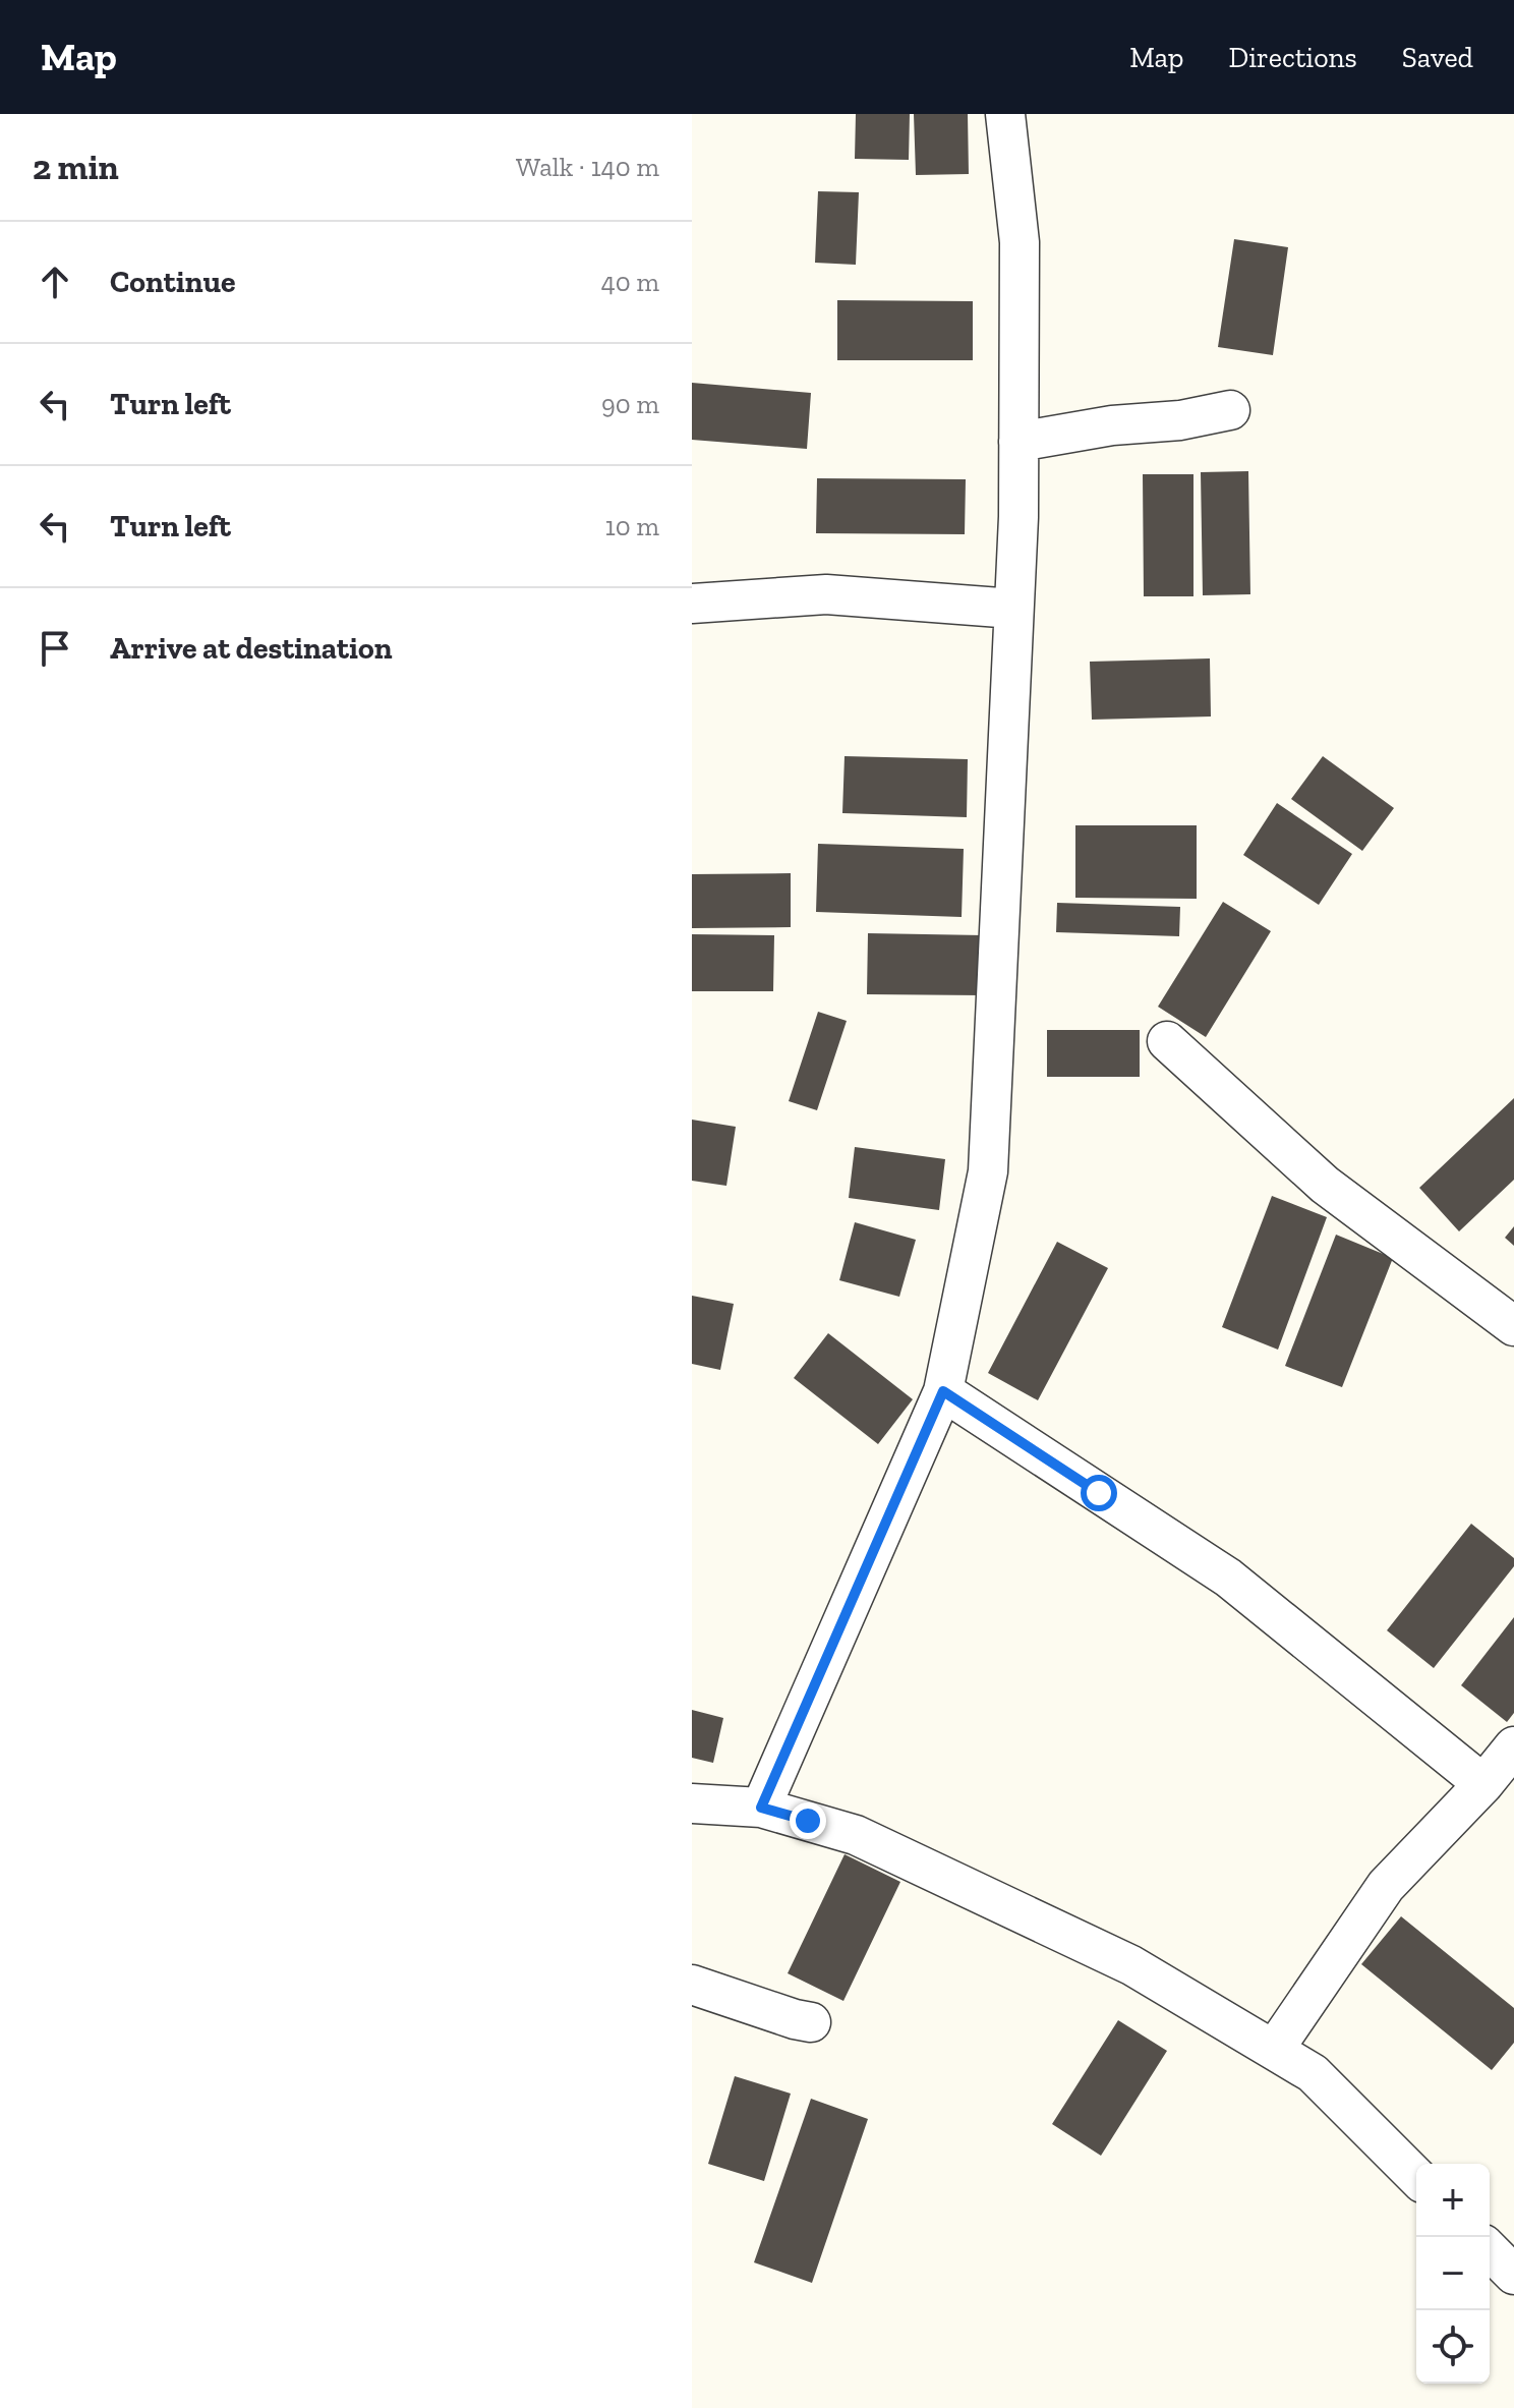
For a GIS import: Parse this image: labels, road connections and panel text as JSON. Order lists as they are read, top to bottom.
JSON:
{
  "page": {
    "header": "Map",
    "nav": ["Map", "Directions", "Saved"],
    "heading": ["2 min", "Walk · 140 m"],
    "list": [
      ["Continue", "40 m"],
      ["Turn left", "90 m"],
      ["Turn left", "10 m"],
      "Arrive at destination"
    ],
    "map_buttons": ["+", "−"]
  }
}
